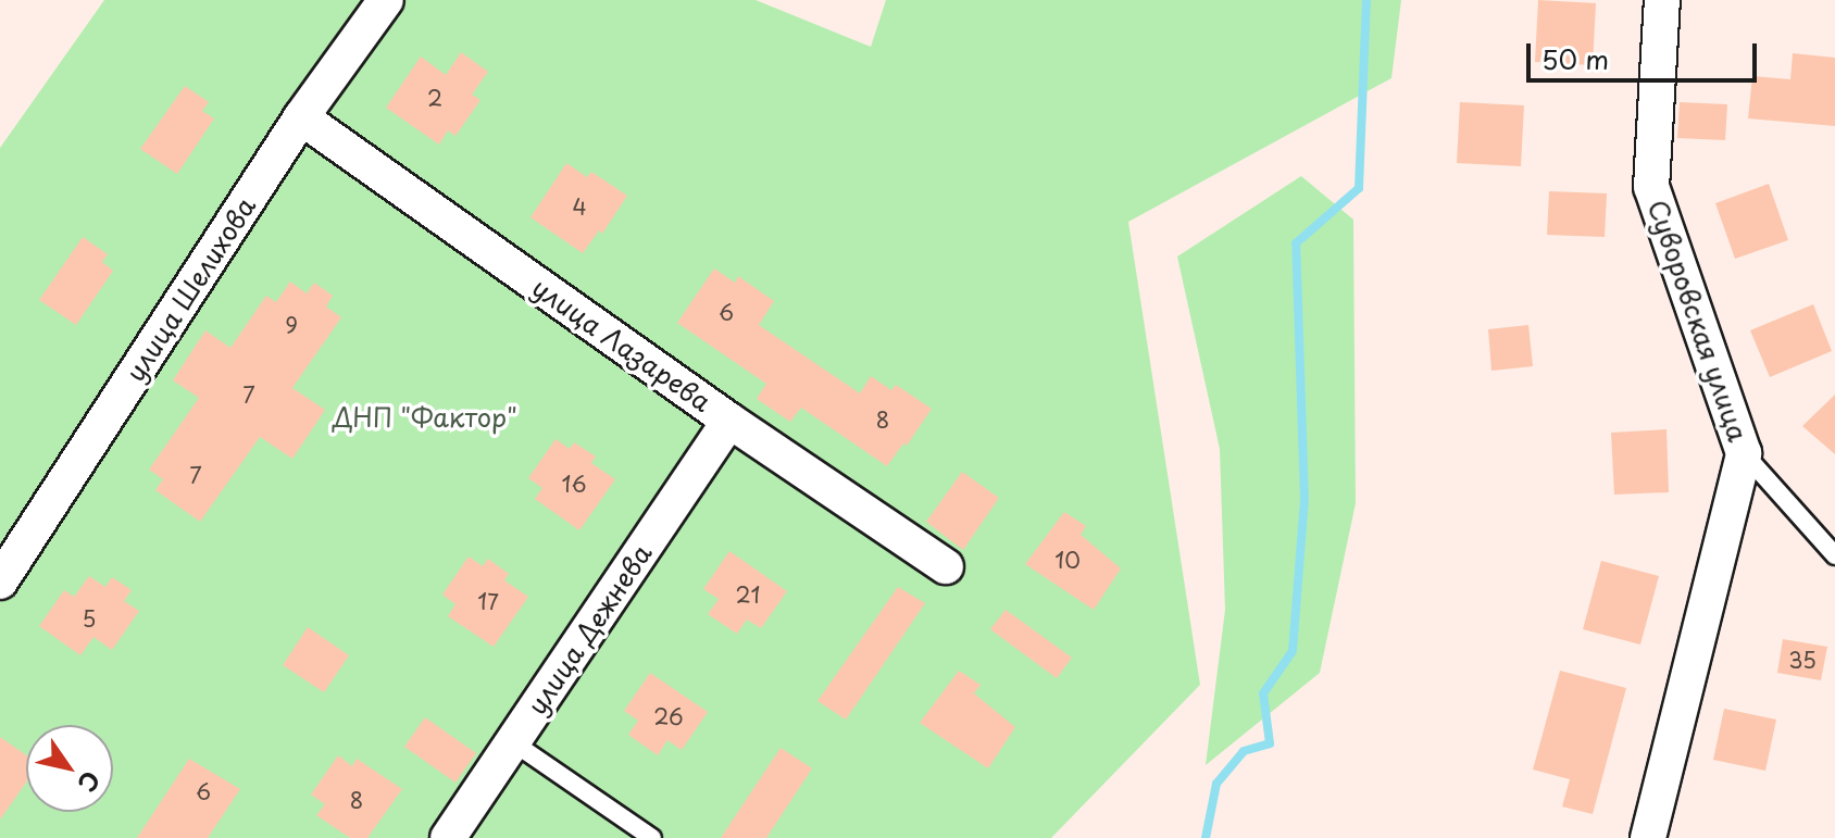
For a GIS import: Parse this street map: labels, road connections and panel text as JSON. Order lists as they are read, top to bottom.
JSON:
{
  "streets": {
    "street": [
      "улица Шелихова",
      "Суворовская улица",
      "улица Лазарева",
      "улица Дежнева"
    ]
  },
  "crossings": [
    ["улица Шелихова", "улица Лазарева"],
    ["улица Лазарева", "улица Дежнева"]
  ],
  "parks": ["ДНП \"Фактор\""],
  "house_numbers": [
    "2",
    "4",
    "6",
    "9",
    "7",
    "8",
    "7",
    "16",
    "10",
    "21",
    "17",
    "5",
    "35",
    "26",
    "6",
    "8"
  ],
  "scale_bar": "50 m",
  "north": "bottom right"
}
